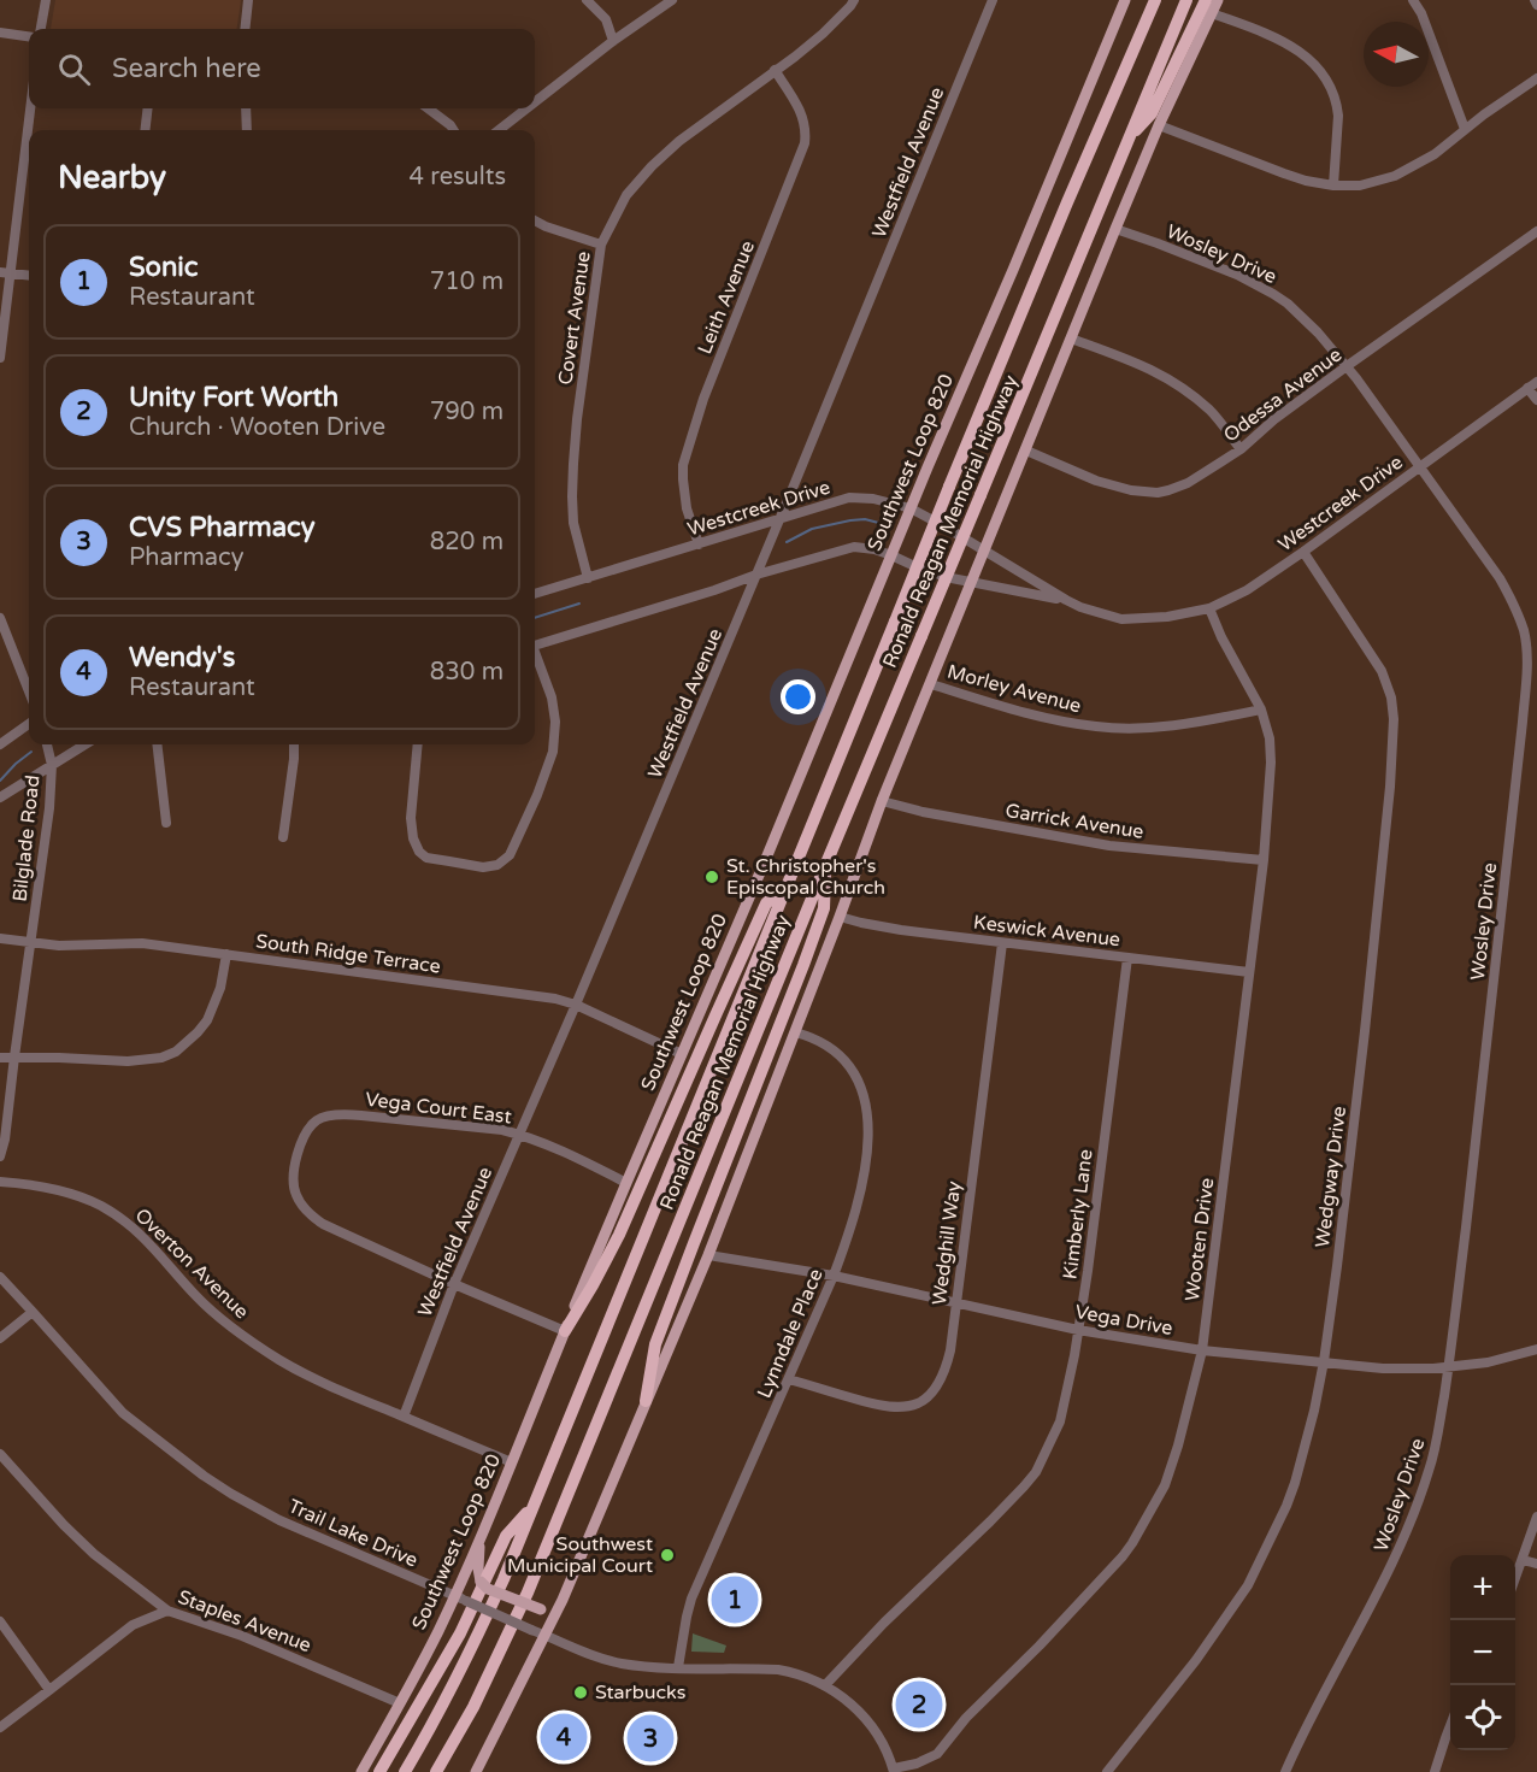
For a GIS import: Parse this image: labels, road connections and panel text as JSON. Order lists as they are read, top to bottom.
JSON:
{
  "streets": {
    "highway": ["Ronald Reagan Memorial Highway"],
    "main road": ["Southwest Loop 820"],
    "street": [
      "Westfield Avenue",
      "Wosley Drive",
      "Leith Avenue",
      "Covert Avenue",
      "Odessa Avenue",
      "Westcreek Drive",
      "Morley Avenue",
      "Garrick Avenue",
      "Bilglade Road",
      "Keswick Avenue",
      "South Ridge Terrace",
      "Vega Court East",
      "Wedgway Drive",
      "Kimberly Lane",
      "Wooten Drive",
      "Wedghill Way",
      "Overton Avenue",
      "Vega Drive",
      "Lynndale Place",
      "Trail Lake Drive",
      "Staples Avenue"
    ]
  },
  "crossings": [
    ["Westfield Avenue", "Westcreek Drive"],
    ["Westfield Avenue", "South Ridge Terrace"],
    ["Westfield Avenue", "Vega Court East"],
    ["Westfield Avenue", "Overton Avenue"],
    ["Wosley Drive", "Odessa Avenue"],
    ["Wosley Drive", "Westcreek Drive"],
    ["Wosley Drive", "Vega Drive"],
    ["Leith Avenue", "Covert Avenue"],
    ["Leith Avenue", "Westcreek Drive"],
    ["Covert Avenue", "Westcreek Drive"],
    ["Southwest Loop 820", "Westcreek Drive"],
    ["Southwest Loop 820", "South Ridge Terrace"],
    ["Southwest Loop 820", "Vega Court East"],
    ["Southwest Loop 820", "Overton Avenue"],
    ["Southwest Loop 820", "Trail Lake Drive"],
    ["Southwest Loop 820", "Staples Avenue"],
    ["Westcreek Drive", "Wedgway Drive"],
    ["Westcreek Drive", "Wooten Drive"],
    ["Morley Avenue", "Wooten Drive"],
    ["Garrick Avenue", "Wooten Drive"],
    ["Bilglade Road", "South Ridge Terrace"],
    ["Keswick Avenue", "Kimberly Lane"],
    ["Keswick Avenue", "Wooten Drive"],
    ["Keswick Avenue", "Wedghill Way"],
    ["Wedgway Drive", "Vega Drive"],
    ["Kimberly Lane", "Vega Drive"],
    ["Kimberly Lane", "Trail Lake Drive"],
    ["Wooten Drive", "Vega Drive"],
    ["Wooten Drive", "Trail Lake Drive"],
    ["Wedghill Way", "Vega Drive"],
    ["Wedghill Way", "Lynndale Place"],
    ["Vega Drive", "Lynndale Place"],
    ["Lynndale Place", "Trail Lake Drive"]
  ],
  "places": ["St. Christopher's Episcopal Church", "Southwest Municipal Court", "Starbucks"],
  "north": "left",
  "page": {
    "search": "Search here",
    "heading": ["Nearby", "4 results"],
    "list": [
      {
        "mark": "1",
        "name": "Sonic",
        "note": "Restaurant",
        "value": "710 m"
      },
      {
        "mark": "2",
        "name": "Unity Fort Worth",
        "note": "Church · Wooten Drive",
        "value": "790 m"
      },
      {
        "mark": "3",
        "name": "CVS Pharmacy",
        "note": "Pharmacy",
        "value": "820 m"
      },
      {
        "mark": "4",
        "name": "Wendy's",
        "note": "Restaurant",
        "value": "830 m"
      }
    ],
    "map_buttons": ["+", "−"],
    "pins": [
      "1",
      "2",
      "4",
      "3"
    ]
  }
}
